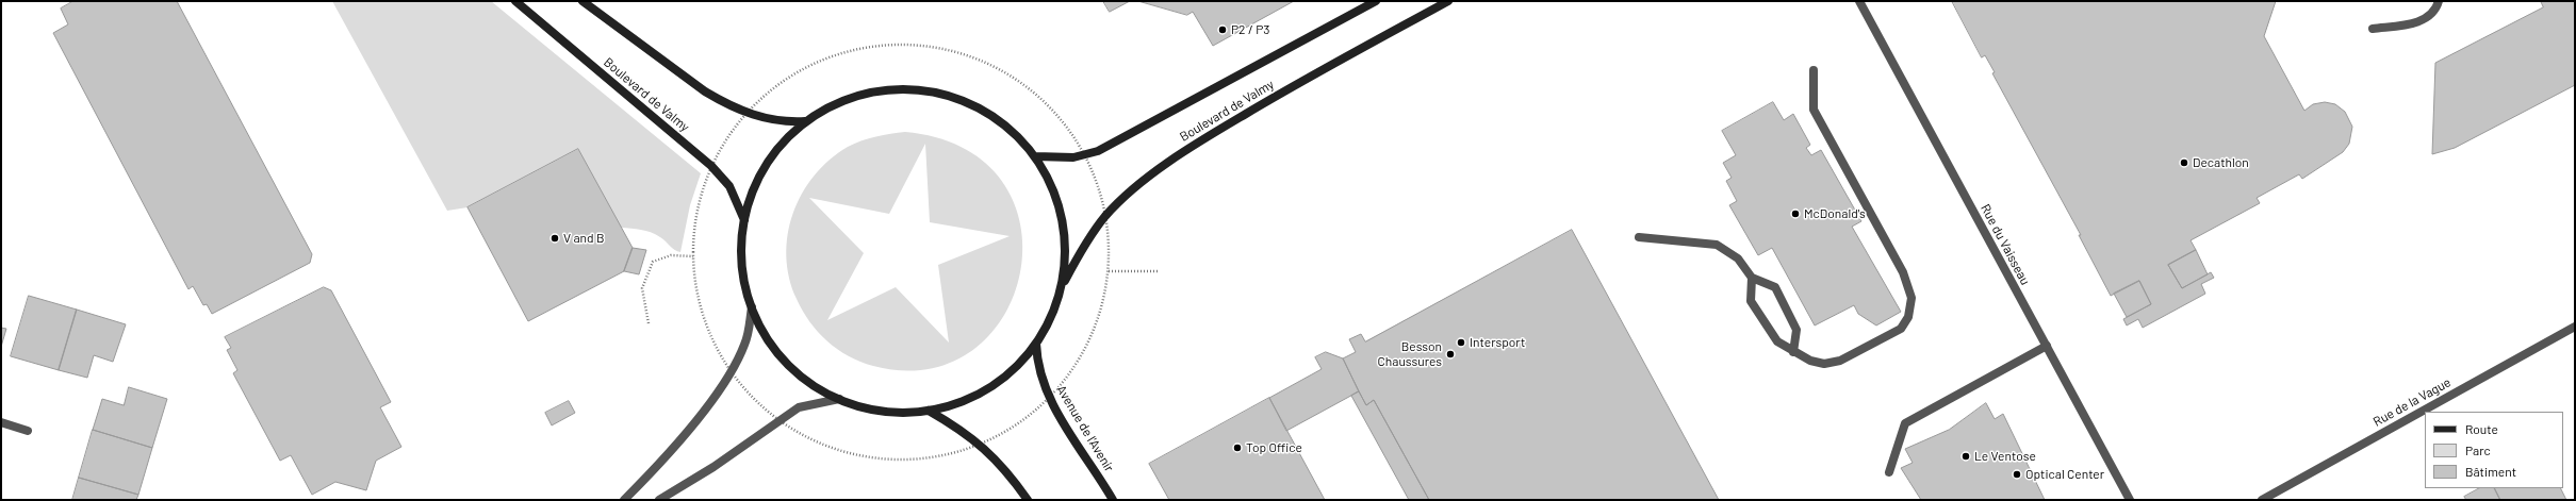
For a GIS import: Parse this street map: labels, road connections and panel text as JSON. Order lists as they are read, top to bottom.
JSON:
{
  "streets": {
    "main road": ["Boulevard de Valmy", "Avenue de l'Avenir"],
    "street": ["Rue du Vaisseau", "Rue de la Vague"]
  },
  "places": [
    "P2 / P3",
    "Decathlon",
    "McDonald's",
    "V and B",
    "Intersport",
    "Besson Chaussures",
    "Top Office",
    "Le Ventose",
    "Optical Center"
  ],
  "legend": ["Route", "Parc", "Bâtiment"]
}
